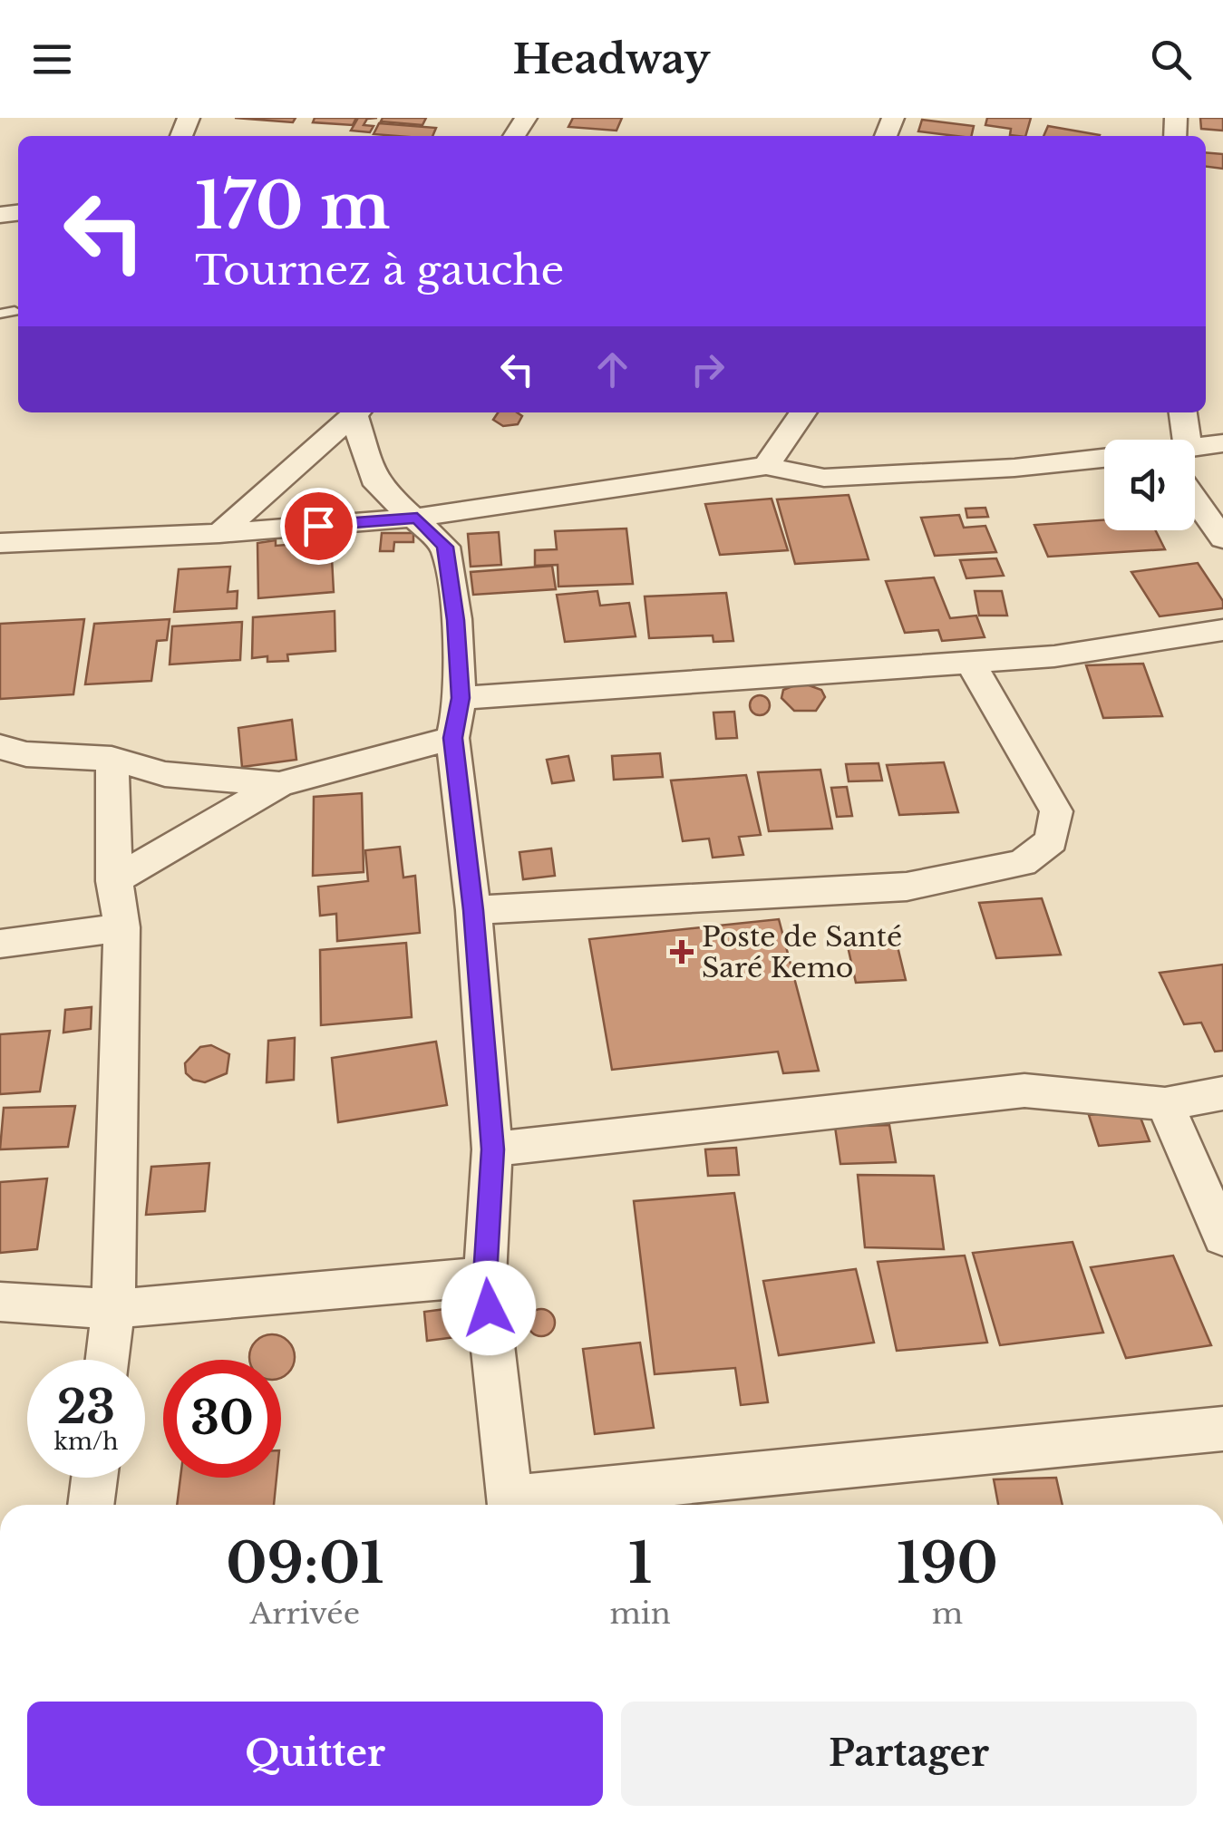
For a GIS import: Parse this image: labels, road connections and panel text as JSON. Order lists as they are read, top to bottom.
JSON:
{
  "places": {
    "health": ["Poste de Santé Saré Kemo"]
  },
  "page": {
    "header": "Headway",
    "turn": ["170 m", "Tournez à gauche"],
    "speed": "23 km/h",
    "limit": "30",
    "eta": [
      "09:01",
      "Arrivée",
      "1",
      "min",
      "190",
      "m"
    ],
    "buttons": ["Quitter", "Partager"]
  }
}
